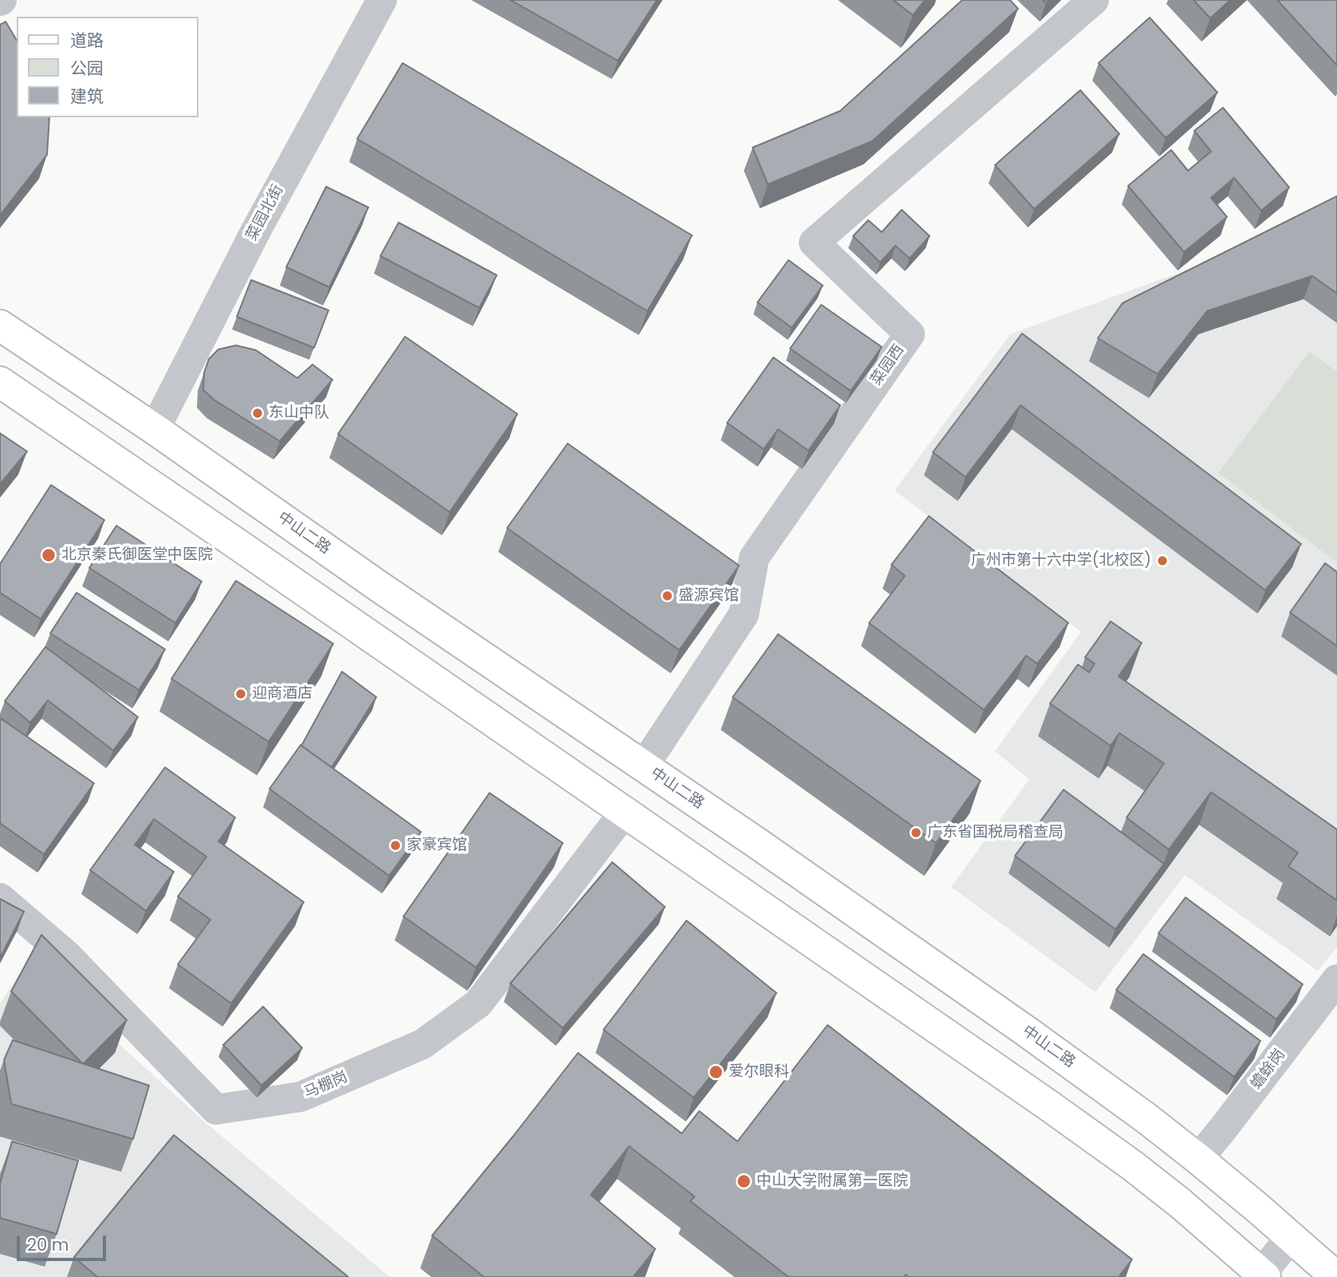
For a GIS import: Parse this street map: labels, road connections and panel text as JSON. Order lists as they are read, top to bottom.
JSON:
{
  "streets": {
    "main road": ["中山二路"],
    "street": [
      "菜园北街",
      "菜园西",
      "蟾蜍岗",
      "马棚岗"
    ]
  },
  "crossings": [
    ["菜园北街", "中山二路"],
    ["菜园西", "中山二路"],
    ["中山二路", "蟾蜍岗"]
  ],
  "places": [
    "东山中队",
    "北京秦氏御医堂中医院",
    "广州市第十六中学(北校区)",
    "盛源宾馆",
    "迎商酒店",
    "广东省国税局稽查局",
    "家豪宾馆",
    "爱尔眼科",
    "中山大学附属第一医院"
  ],
  "legend": ["道路", "公园", "建筑"],
  "scale_bar": "20 m"
}
